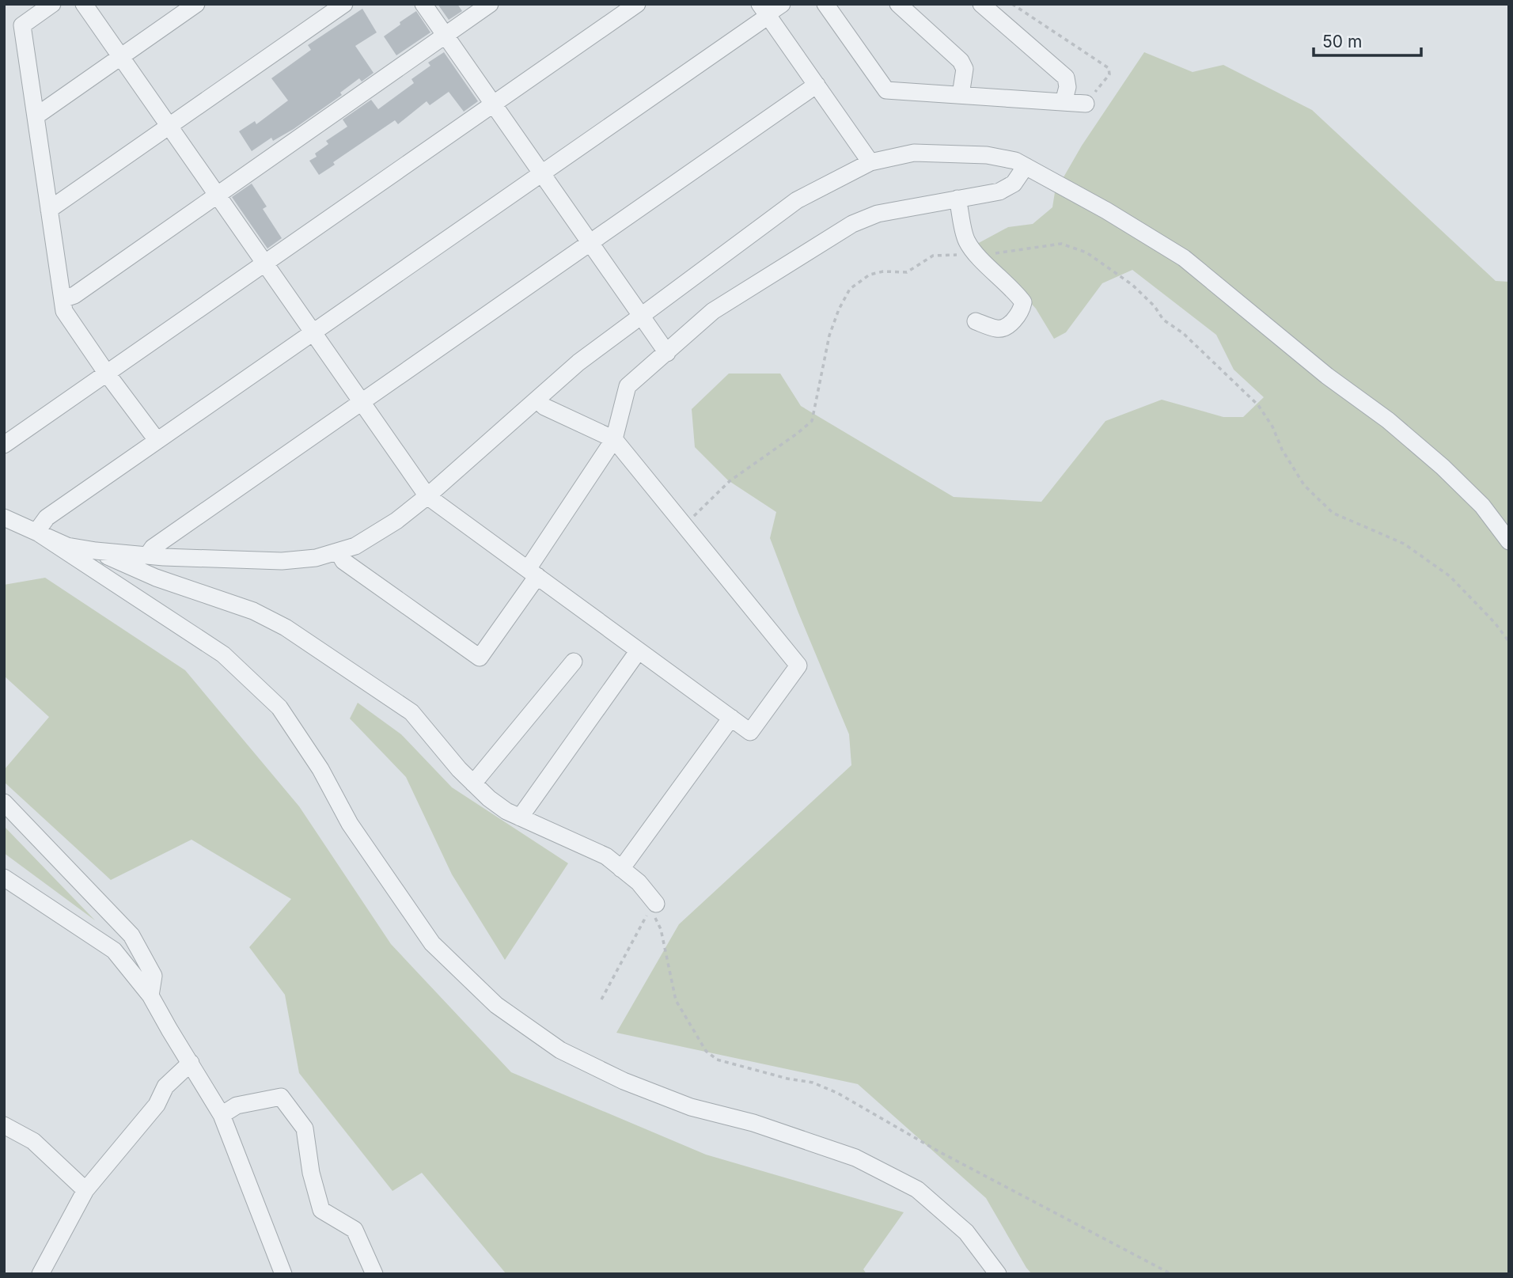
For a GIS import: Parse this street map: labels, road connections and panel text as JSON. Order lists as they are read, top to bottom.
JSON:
{
  "scale_bar": "50 m"
}
